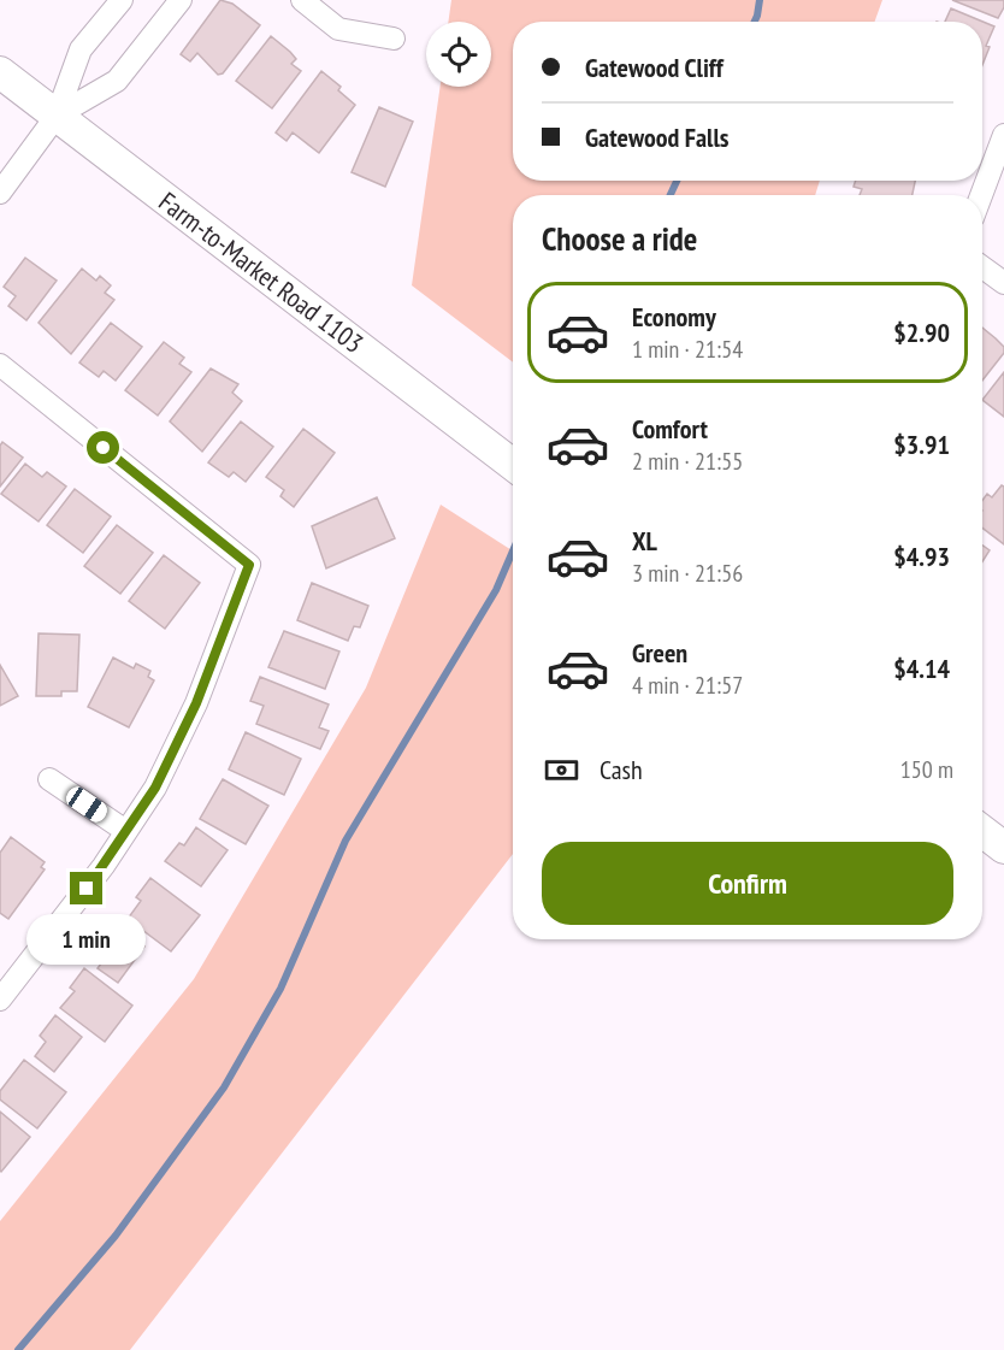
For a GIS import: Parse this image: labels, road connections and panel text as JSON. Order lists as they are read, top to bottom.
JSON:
{
  "streets": {
    "main road": ["Farm-to-Market Road 1103"]
  },
  "page": {
    "banner": ["Gatewood Cliff", "Gatewood Falls"],
    "heading": "Choose a ride",
    "list": [
      {
        "name": "Economy",
        "note": "1 min · 21:54",
        "value": "$2.90"
      },
      {
        "name": "Comfort",
        "note": "2 min · 21:55",
        "value": "$3.91"
      },
      {
        "name": "XL",
        "note": "3 min · 21:56",
        "value": "$4.93"
      },
      {
        "name": "Green",
        "note": "4 min · 21:57",
        "value": "$4.14"
      }
    ],
    "pay": ["Cash", "150 m"],
    "buttons": "Confirm",
    "bubble": "1 min"
  }
}
